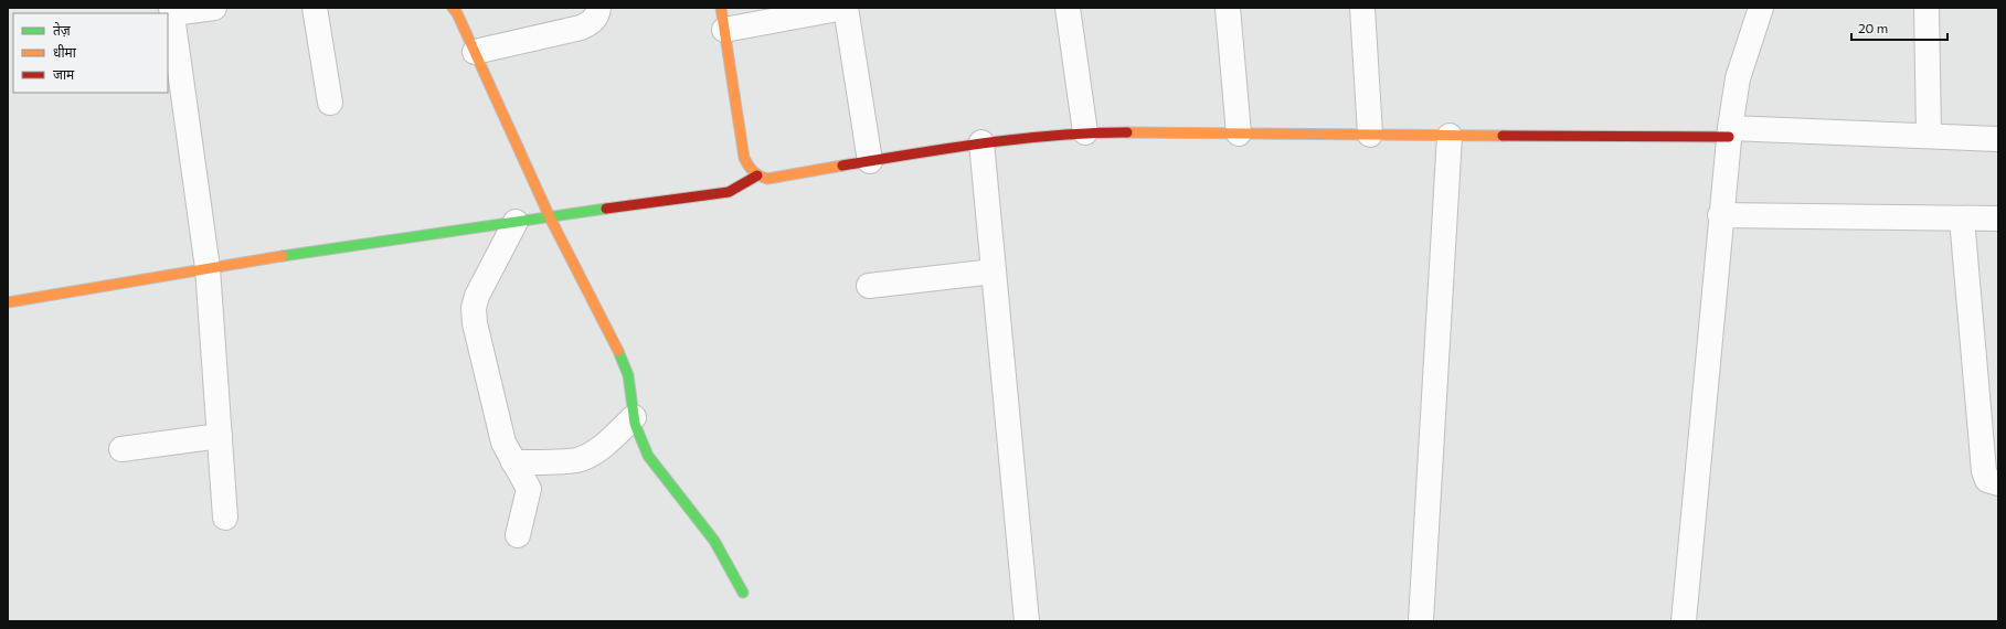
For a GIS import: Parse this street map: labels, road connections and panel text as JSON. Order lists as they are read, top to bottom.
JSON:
{
  "legend": ["तेज़", "धीमा", "जाम"],
  "scale_bar": "20 m"
}
